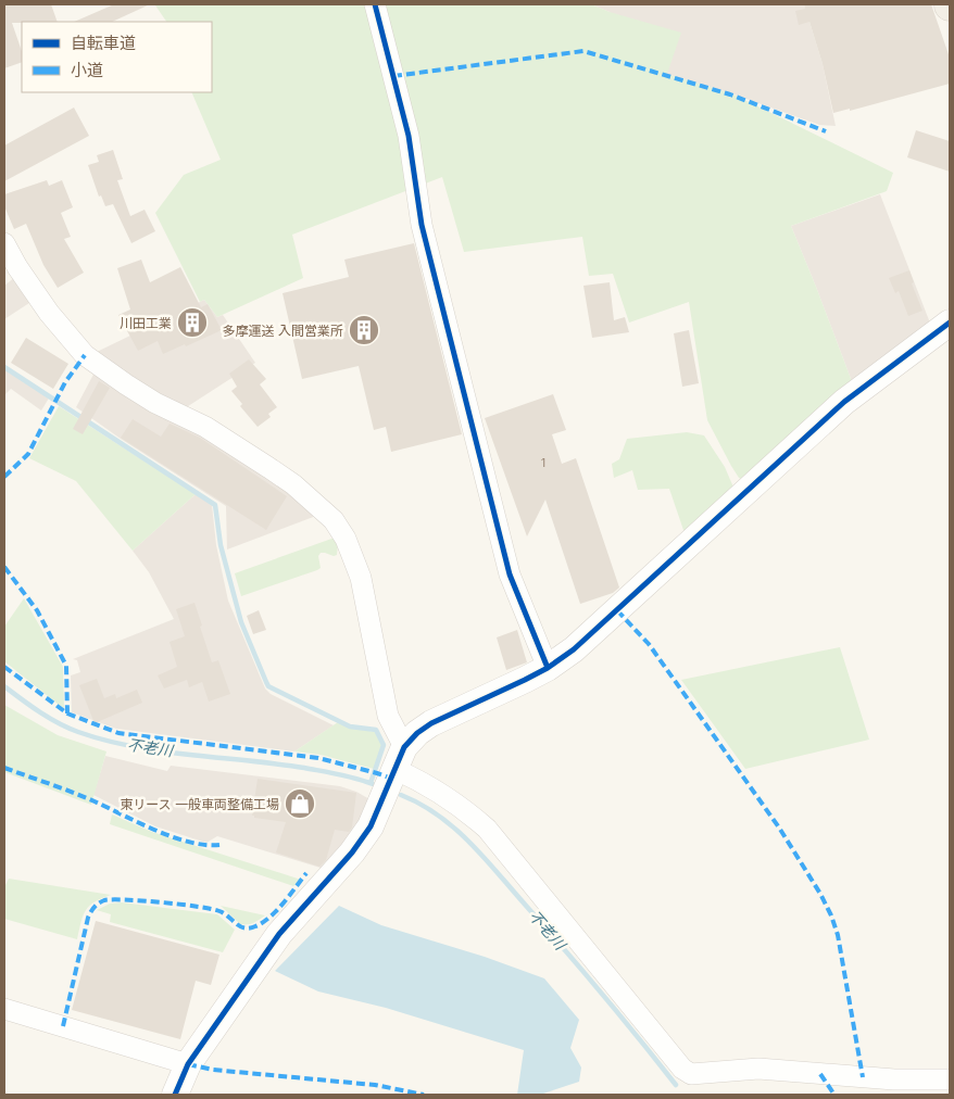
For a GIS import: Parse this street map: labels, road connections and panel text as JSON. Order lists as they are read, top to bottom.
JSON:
{
  "water": ["不老川"],
  "places": {
    "building": ["川田工業", "多摩運送 入間営業所"],
    "shop": ["東リース 一般車両整備工場"]
  },
  "house_numbers": ["1"],
  "legend": ["自転車道", "小道"]
}
